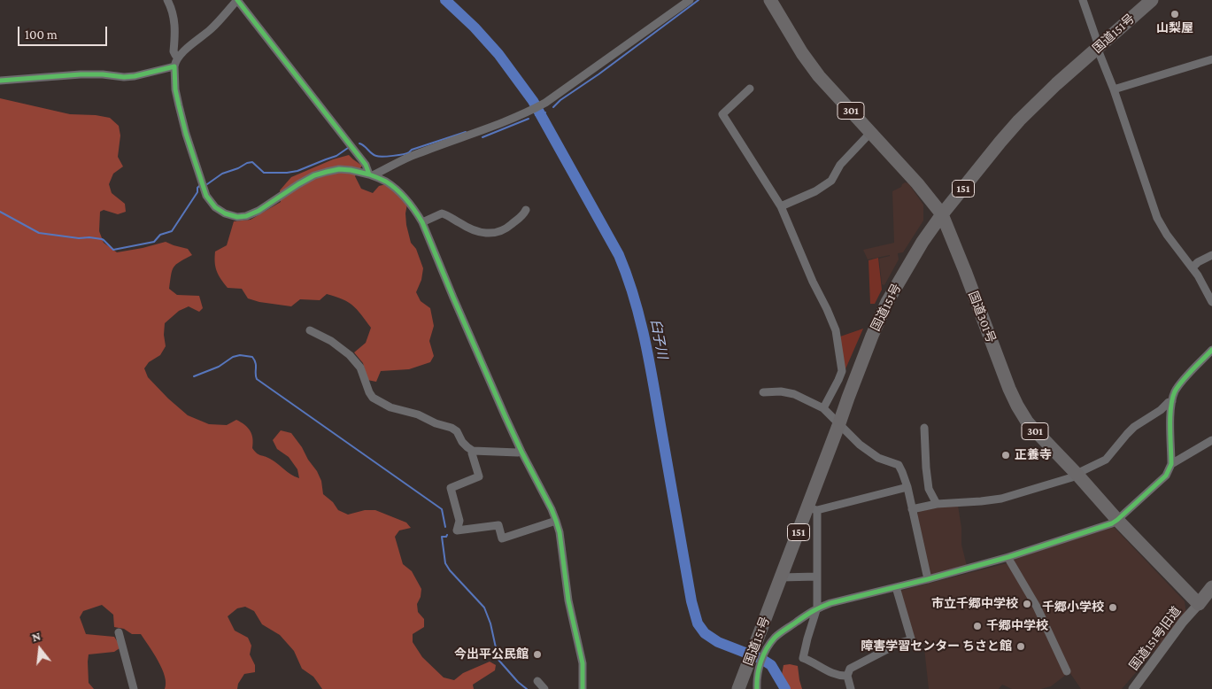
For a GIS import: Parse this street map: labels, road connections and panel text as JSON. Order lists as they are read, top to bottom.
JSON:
{
  "streets": {
    "highway": [
      "国道151号",
      "301",
      "151",
      "国道301号"
    ],
    "street": ["国道151号旧道"]
  },
  "crossings": [
    ["国道151号", "国道301号"],
    ["国道301号", "国道151号旧道"]
  ],
  "water": ["臼子川"],
  "places": [
    "山梨屋",
    "正養寺",
    "市立千郷中学校",
    "千郷小学校",
    "千郷中学校",
    "障害学習センター ちさと館",
    "今出平公民館"
  ],
  "scale_bar": "100 m",
  "north": "top"
}
